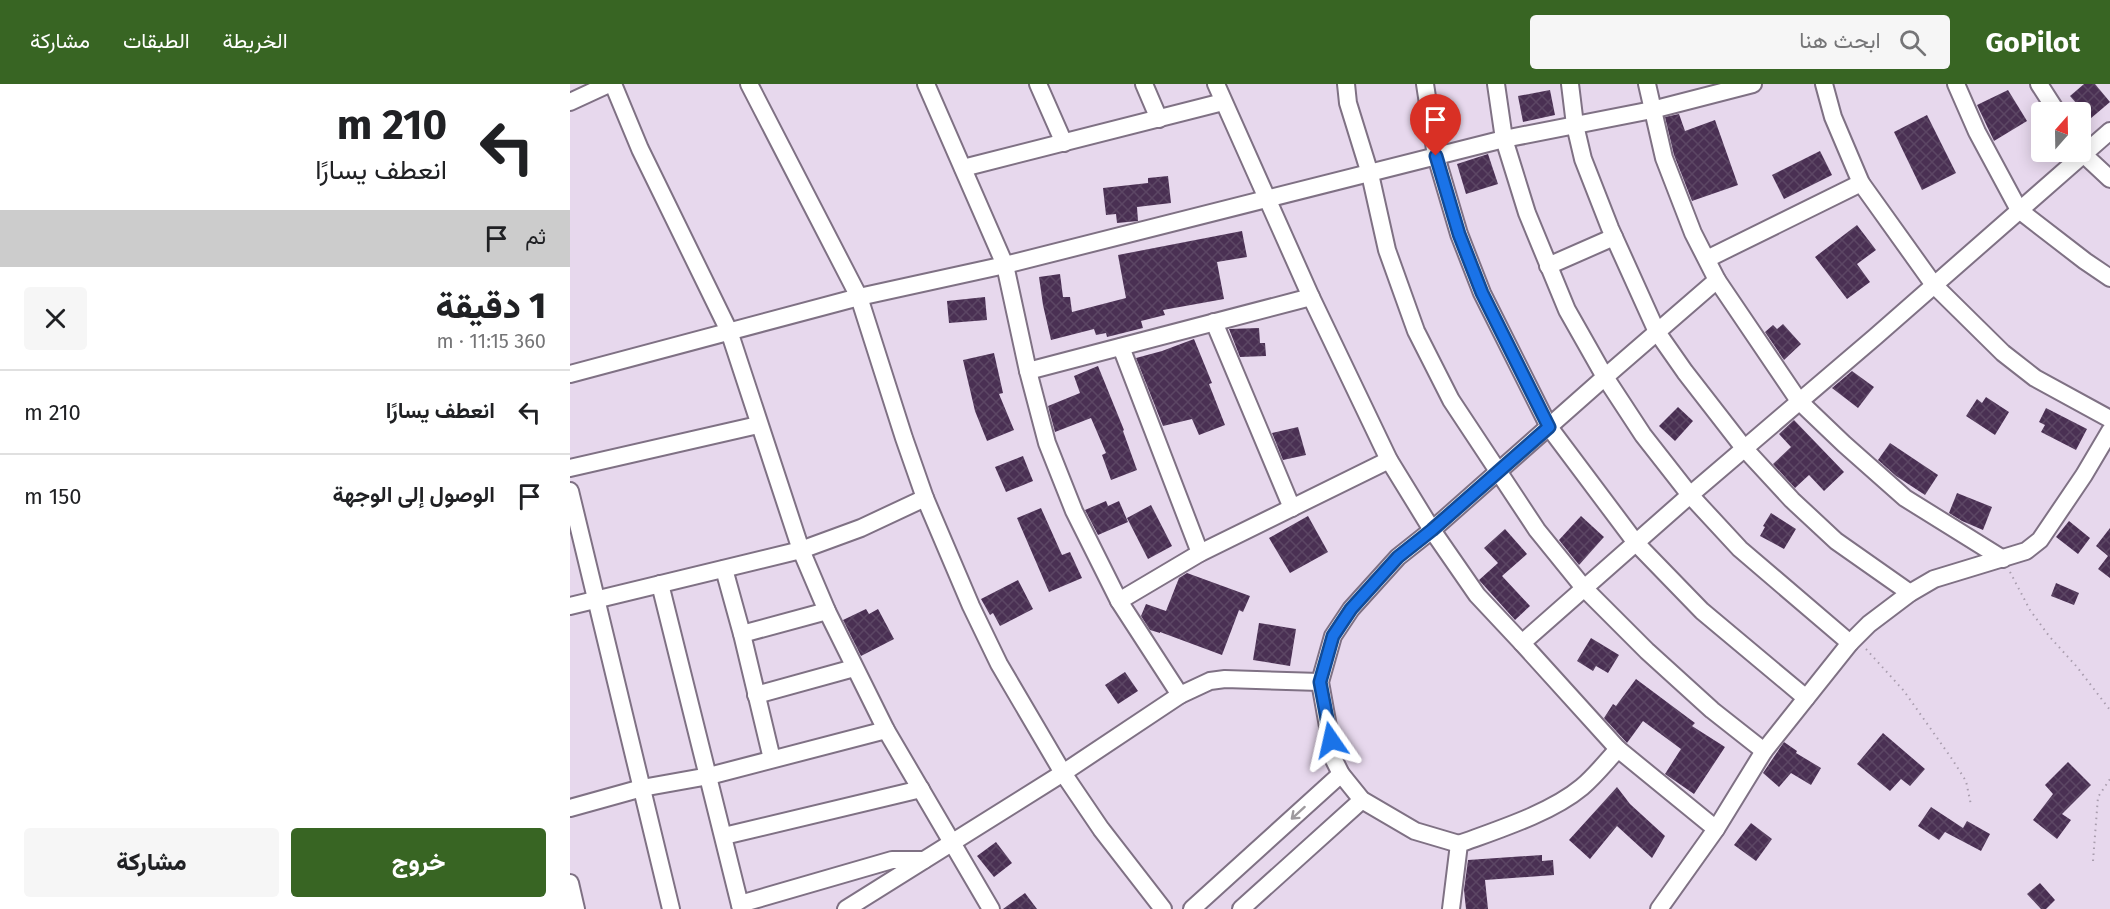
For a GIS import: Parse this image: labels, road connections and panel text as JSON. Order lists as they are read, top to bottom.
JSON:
{
  "north": "top",
  "page": {
    "header": "GoPilot",
    "search": "ابحث هنا",
    "nav": ["الخريطة", "الطبقات", "مشاركة"],
    "turn": ["210 m", "انعطف يسارًا"],
    "then": "ثم",
    "heading": ["1 دقيقة", "360 m · 11:15"],
    "list": [
      {
        "name": "انعطف يسارًا",
        "value": "210 m"
      },
      {
        "name": "الوصول إلى الوجهة",
        "value": "150 m"
      }
    ],
    "buttons": ["خروج", "مشاركة"]
  }
}
